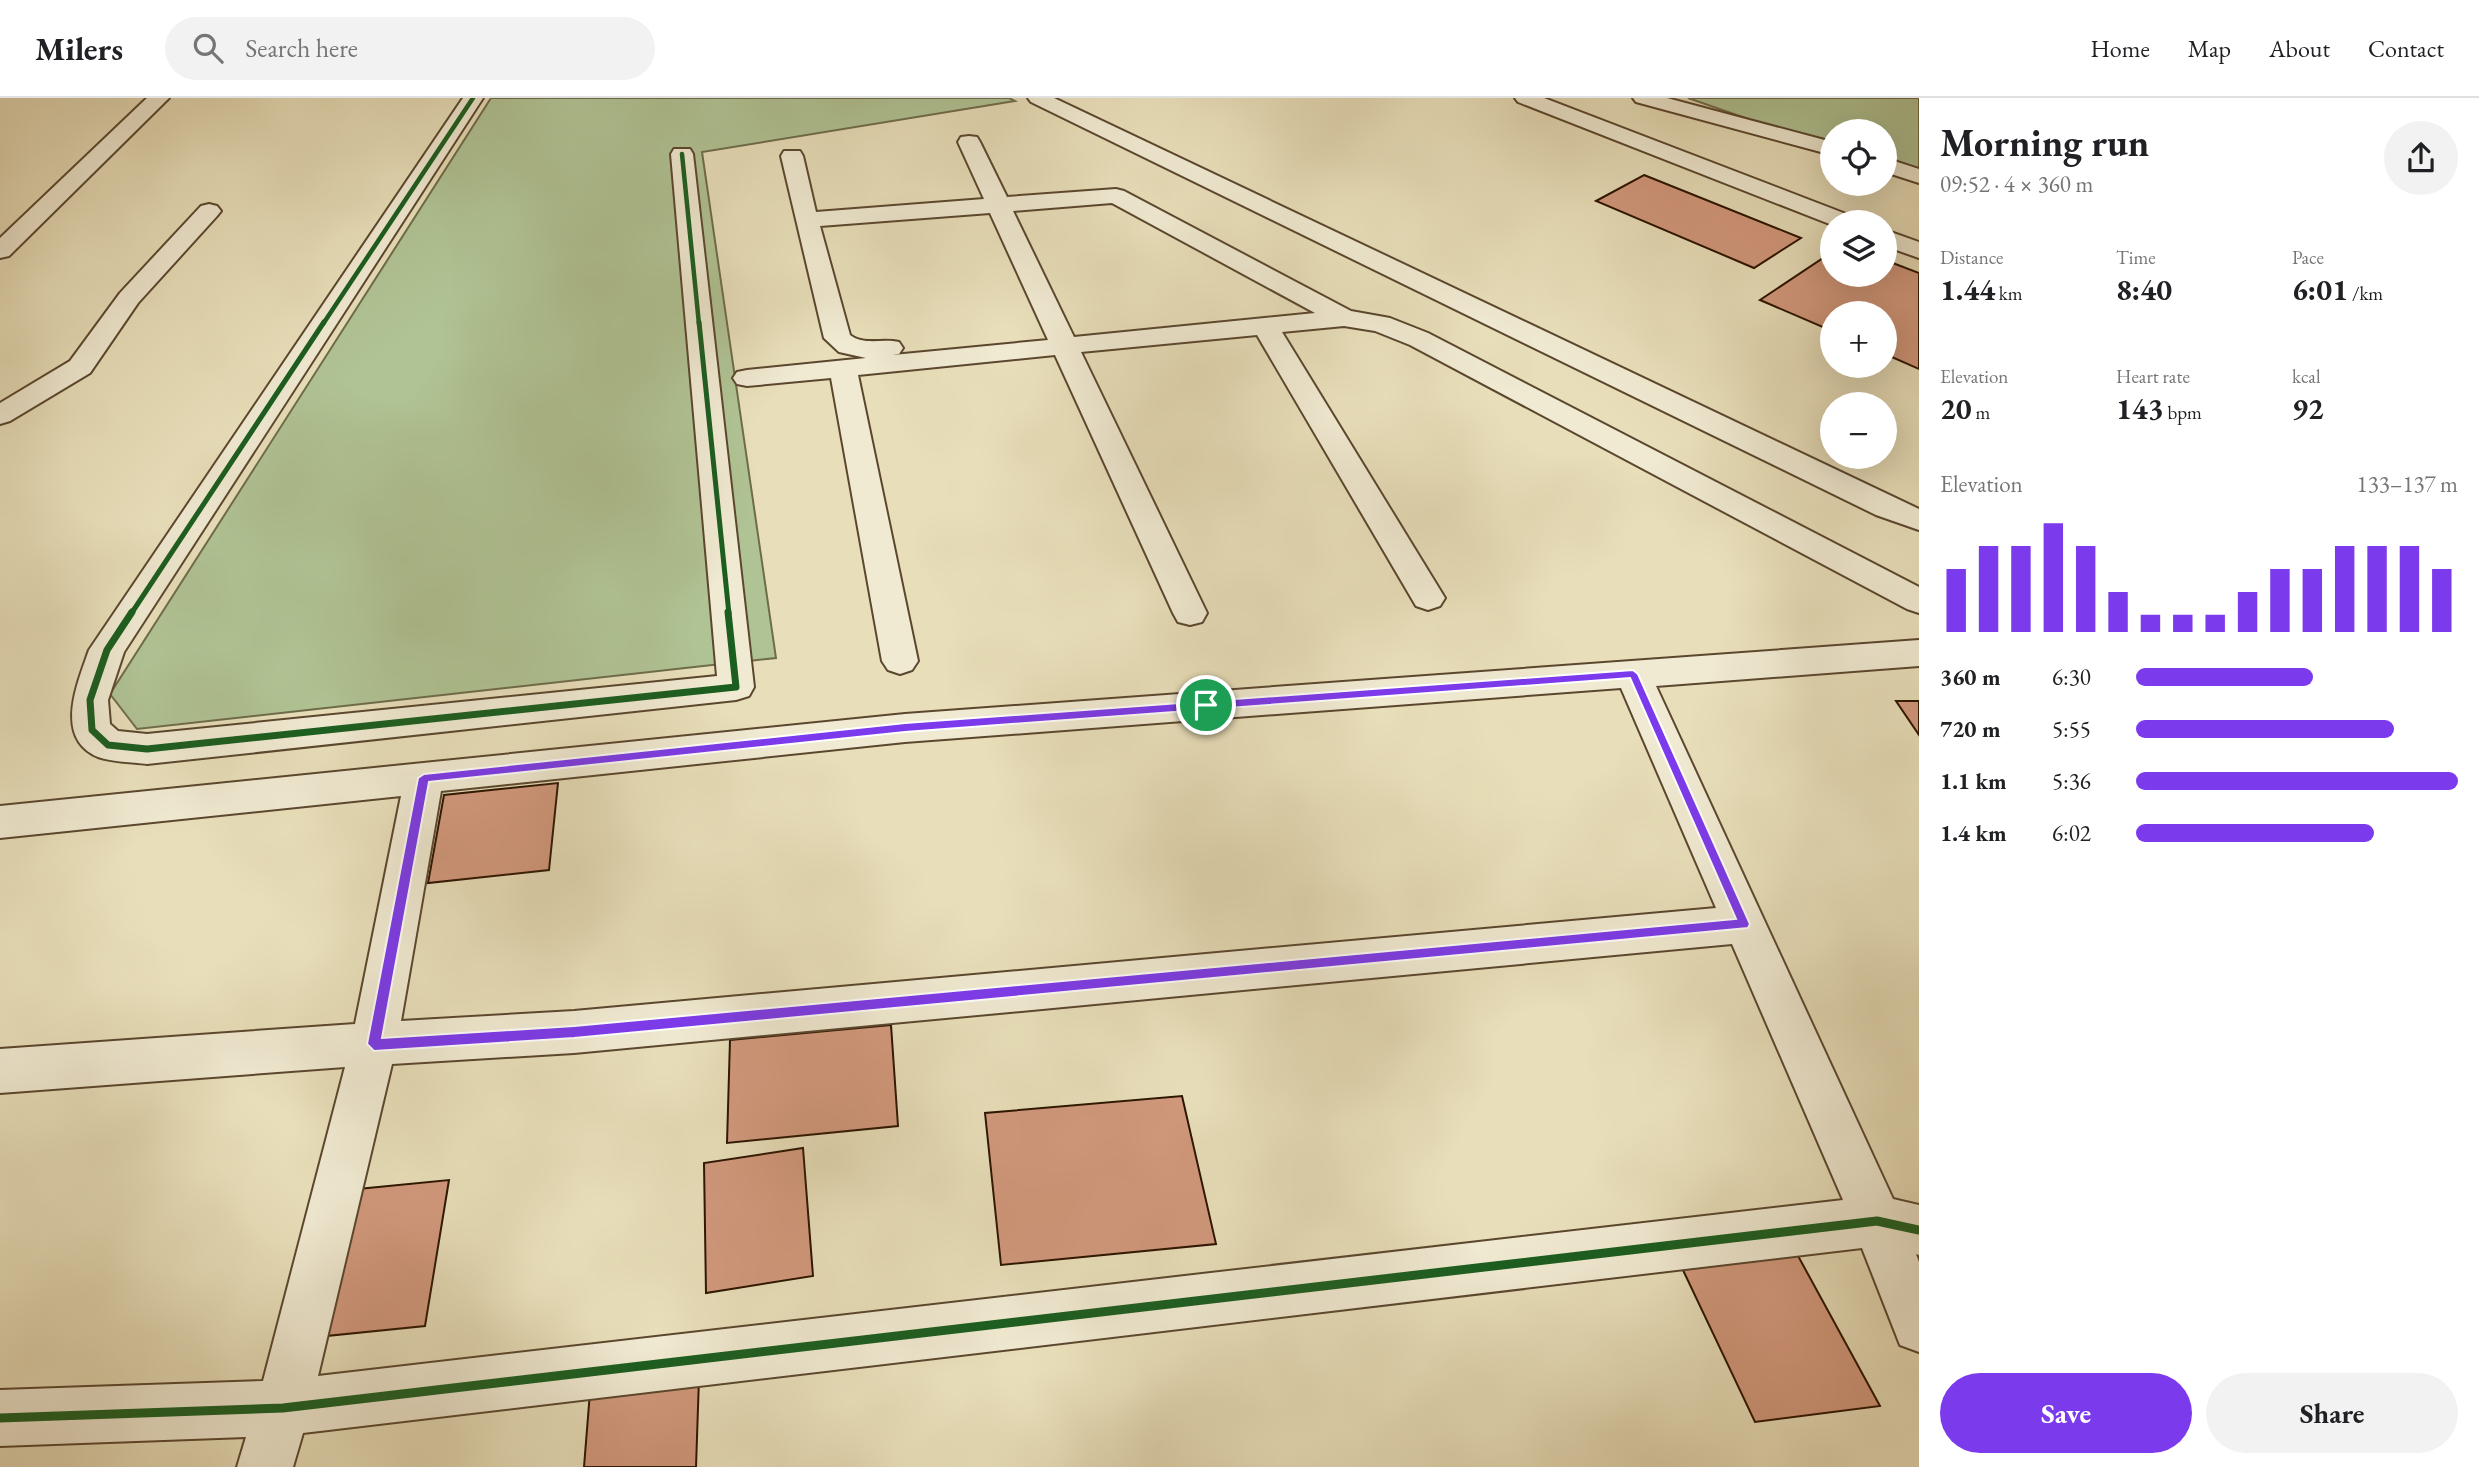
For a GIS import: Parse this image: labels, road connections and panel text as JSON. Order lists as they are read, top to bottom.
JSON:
{
  "page": {
    "header": "Milers",
    "search": "Search here",
    "nav": [
      "Home",
      "Map",
      "About",
      "Contact"
    ],
    "heading": ["Morning run", "09:52 · 4 × 360 m"],
    "map_buttons": ["+", "−"],
    "stats": [
      ["Distance", "1.44 km"],
      ["Time", "8:40"],
      ["Pace", "6:01 /km"],
      ["Elevation", "20 m"],
      ["Heart rate", "143 bpm"],
      ["kcal", "92"]
    ],
    "chart": ["Elevation", "133–137 m"],
    "list": [
      {
        "name": "360 m",
        "note": "6:30"
      },
      {
        "name": "720 m",
        "note": "5:55"
      },
      {
        "name": "1.1 km",
        "note": "5:36"
      },
      {
        "name": "1.4 km",
        "note": "6:02"
      }
    ],
    "buttons": ["Save", "Share"]
  }
}
